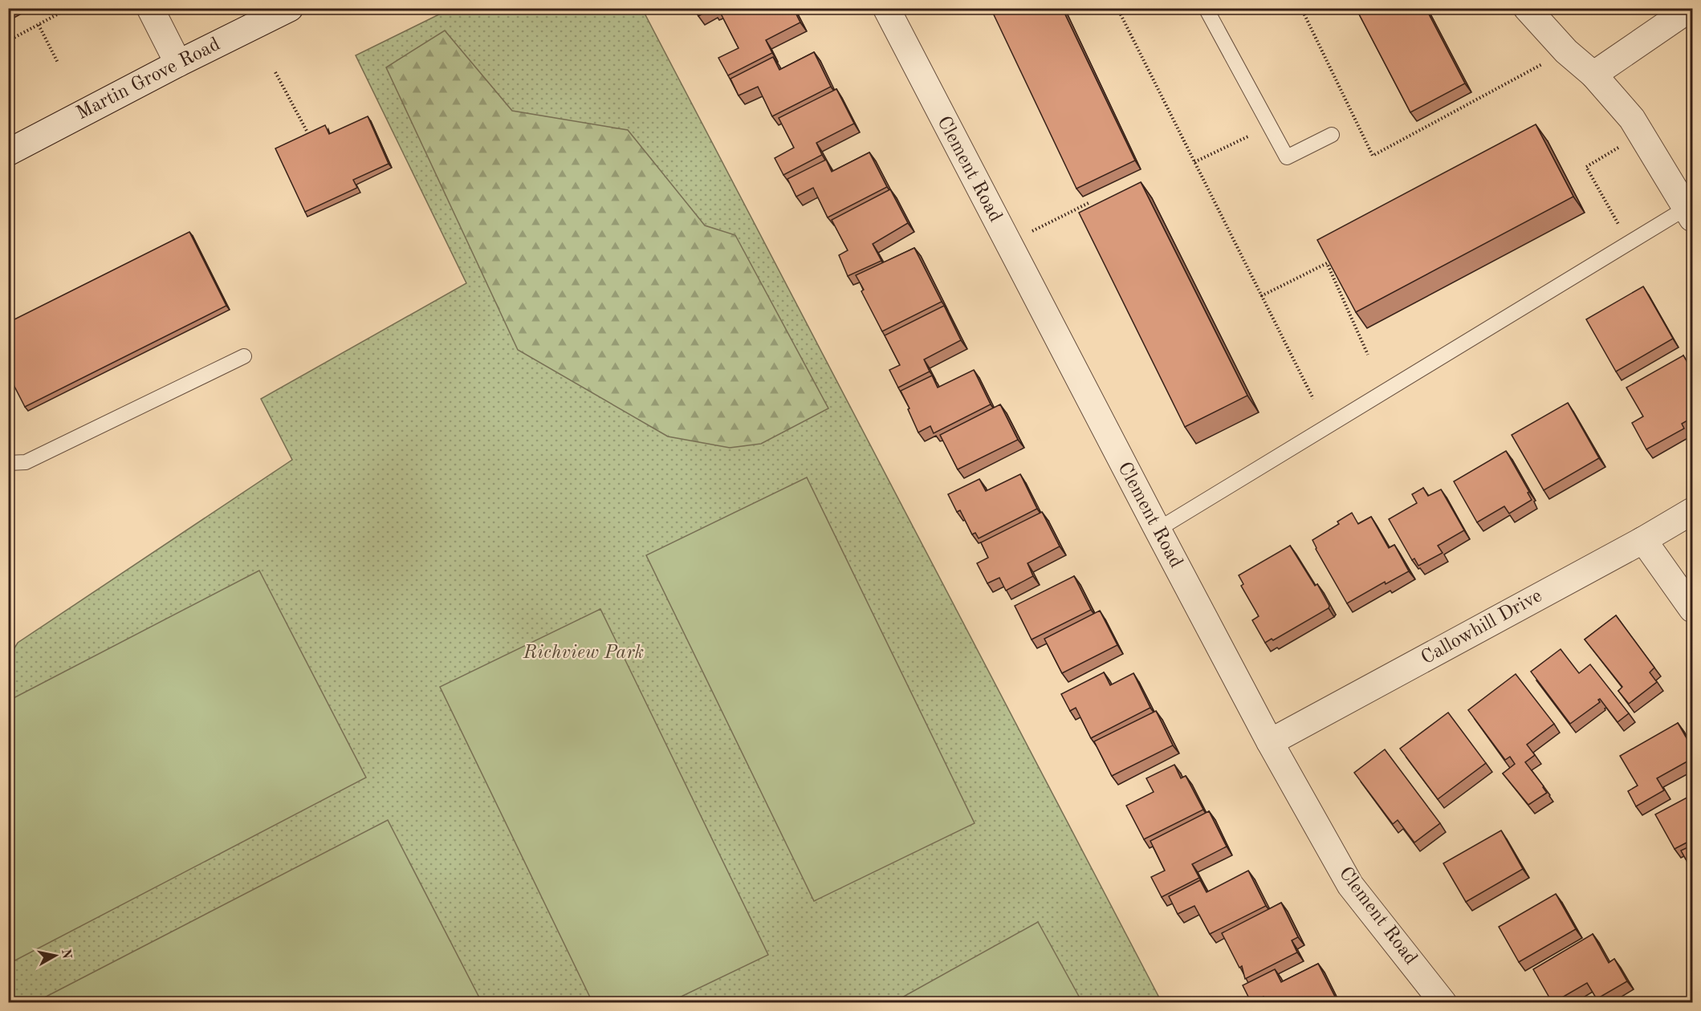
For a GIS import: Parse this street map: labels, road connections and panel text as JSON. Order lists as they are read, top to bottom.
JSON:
{
  "streets": {
    "street": ["Martin Grove Road", "Clement Road", "Callowhill Drive"]
  },
  "crossings": [
    ["Clement Road", "Callowhill Drive"]
  ],
  "parks": ["Richview Park"],
  "north": "right"
}
